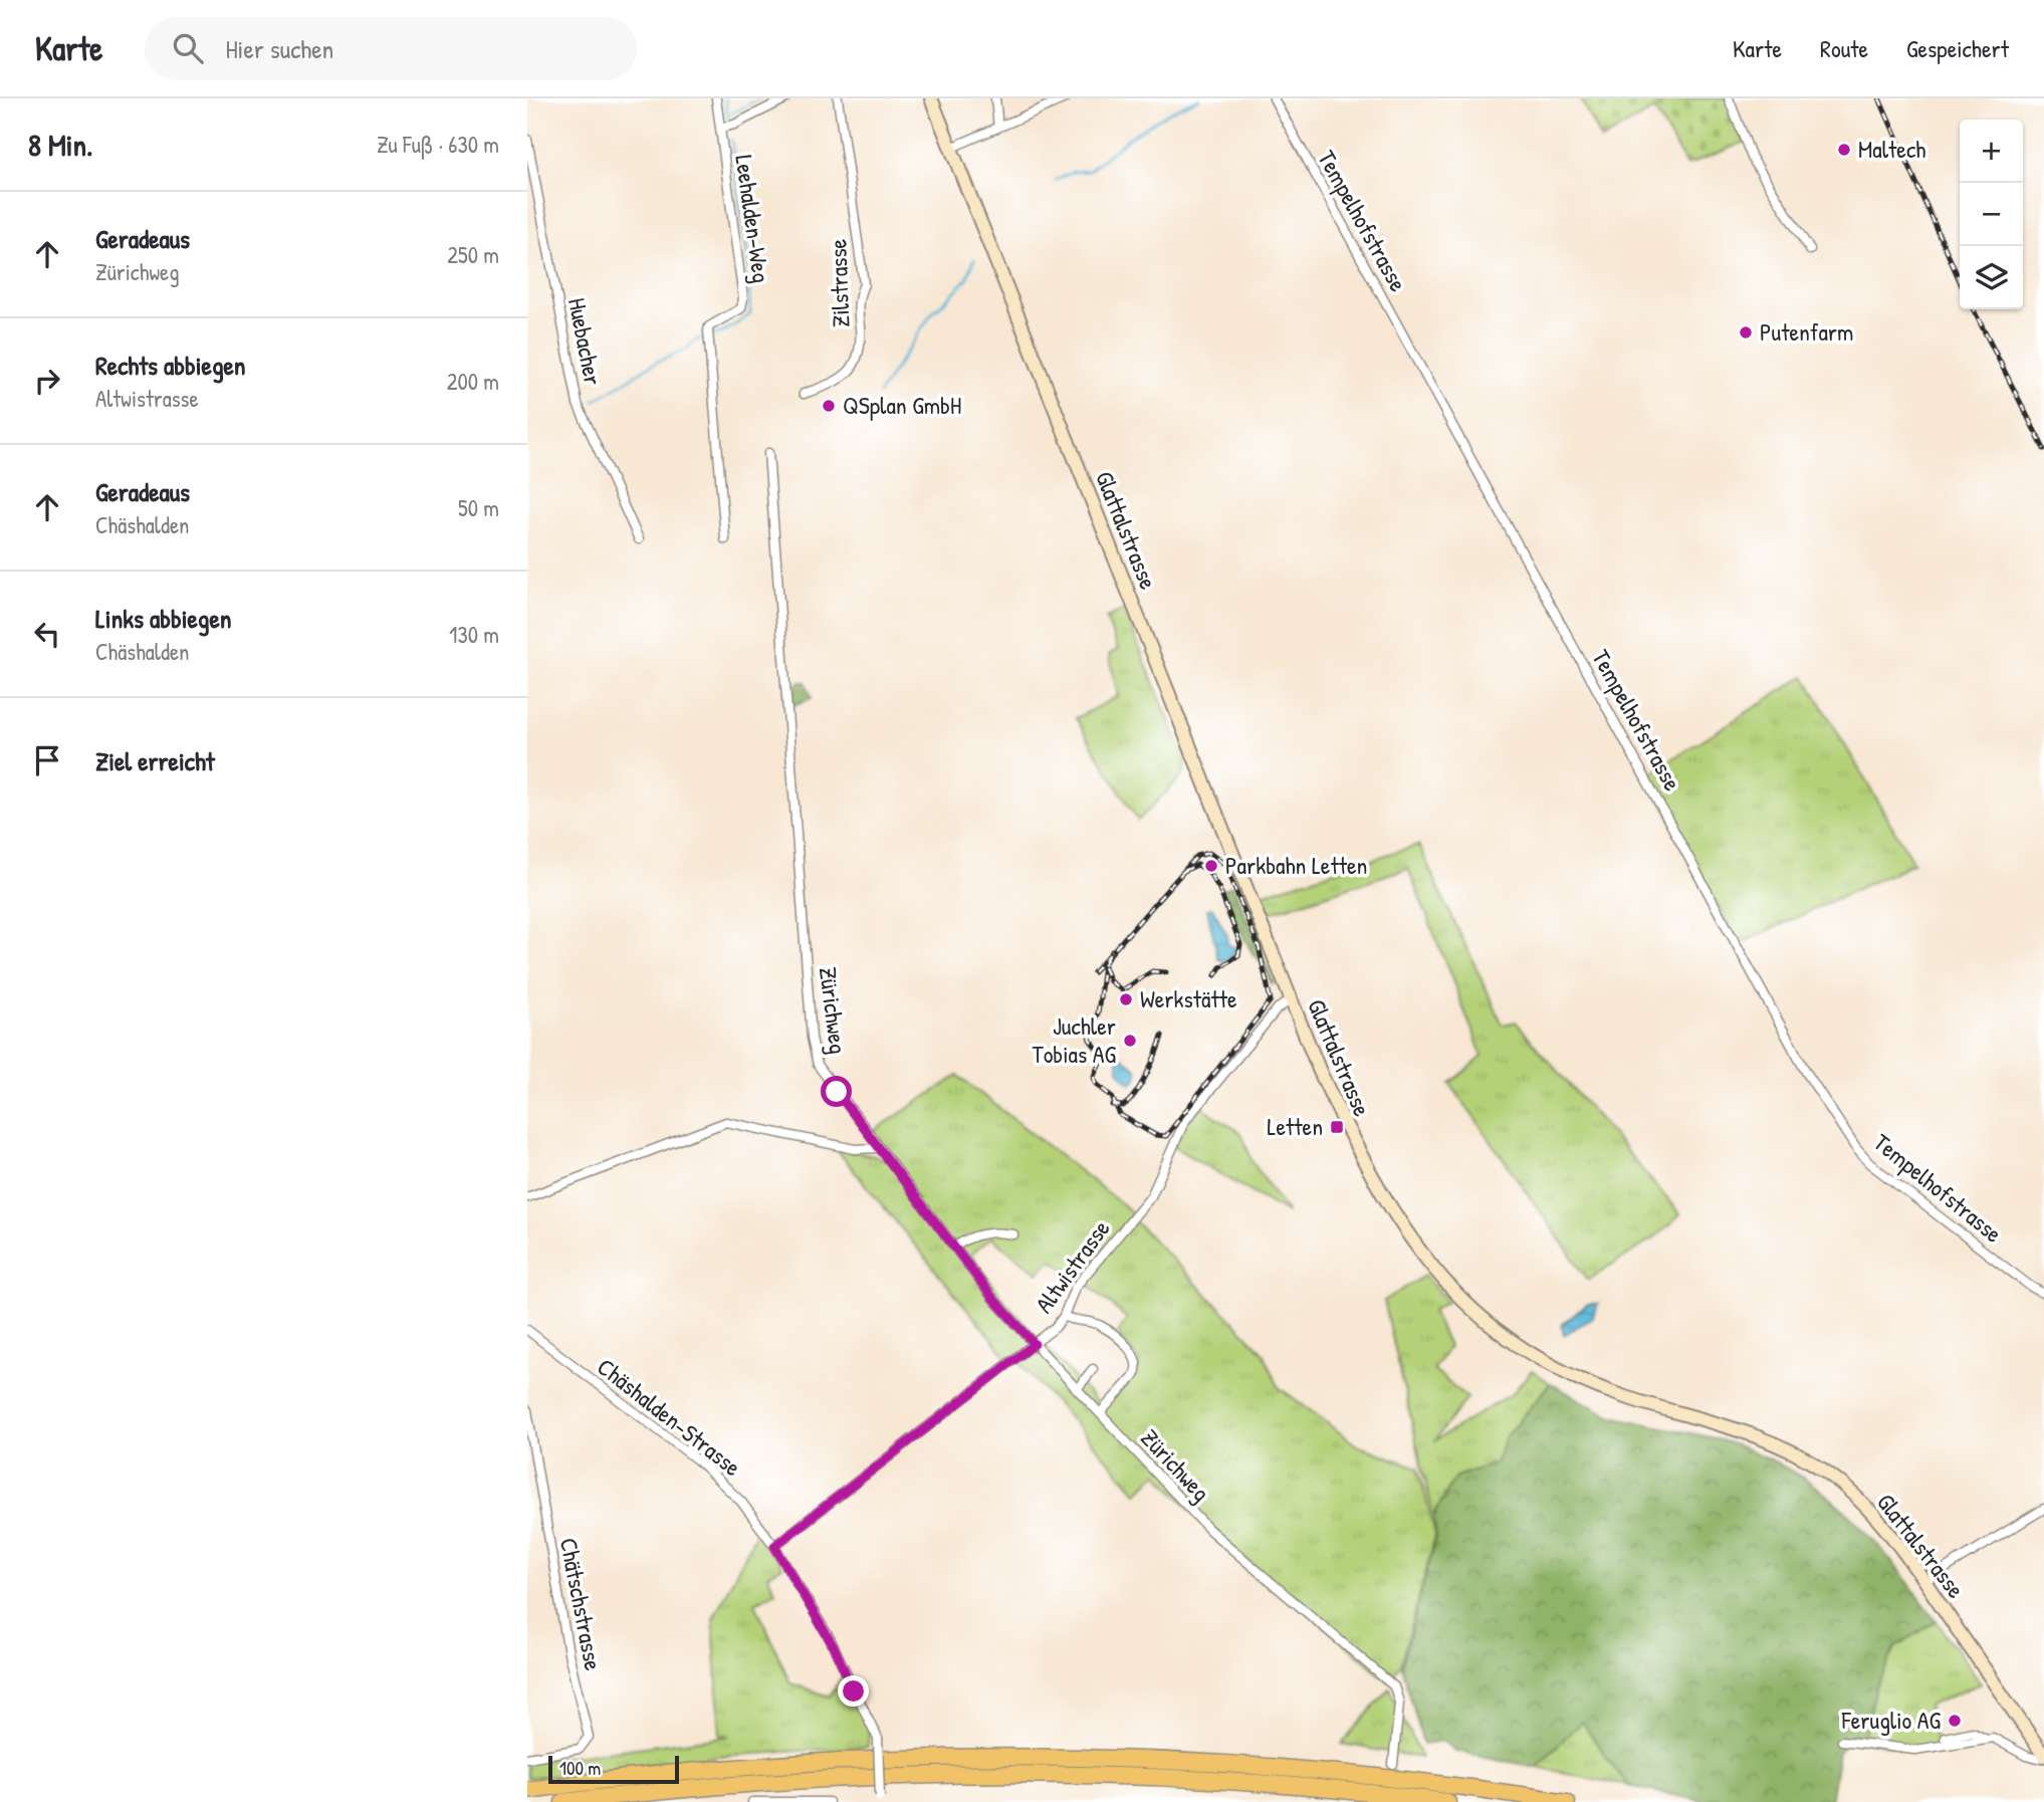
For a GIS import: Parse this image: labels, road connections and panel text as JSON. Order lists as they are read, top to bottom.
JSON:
{
  "streets": {
    "street": [
      "Leehalden-Weg",
      "Tempelhofstrasse",
      "Zilstrasse",
      "Huebacher",
      "Glattalstrasse",
      "Zürichweg",
      "Altwistrasse",
      "Chäshalden-Strasse",
      "Chätschstrasse"
    ]
  },
  "crossings": [
    ["Glattalstrasse", "Altwistrasse"],
    ["Zürichweg", "Altwistrasse"],
    ["Altwistrasse", "Chäshalden-Strasse"]
  ],
  "places": {
    "other": [
      "Maltech",
      "Putenfarm",
      "QSplan GmbH",
      "Parkbahn Letten",
      "Werkstätte",
      "Juchler Tobias AG",
      "Feruglio AG"
    ],
    "transit": ["Letten"]
  },
  "scale_bar": "100 m",
  "page": {
    "header": "Karte",
    "search": "Hier suchen",
    "nav": ["Karte", "Route", "Gespeichert"],
    "heading": ["8 Min.", "Zu Fuß · 630 m"],
    "map_buttons": ["+", "−"],
    "list": [
      ["Geradeaus", "Zürichweg", "250 m"],
      ["Rechts abbiegen", "Altwistrasse", "200 m"],
      ["Geradeaus", "Chäshalden", "50 m"],
      ["Links abbiegen", "Chäshalden", "130 m"],
      "Ziel erreicht"
    ],
    "scale": "100 m"
  }
}
